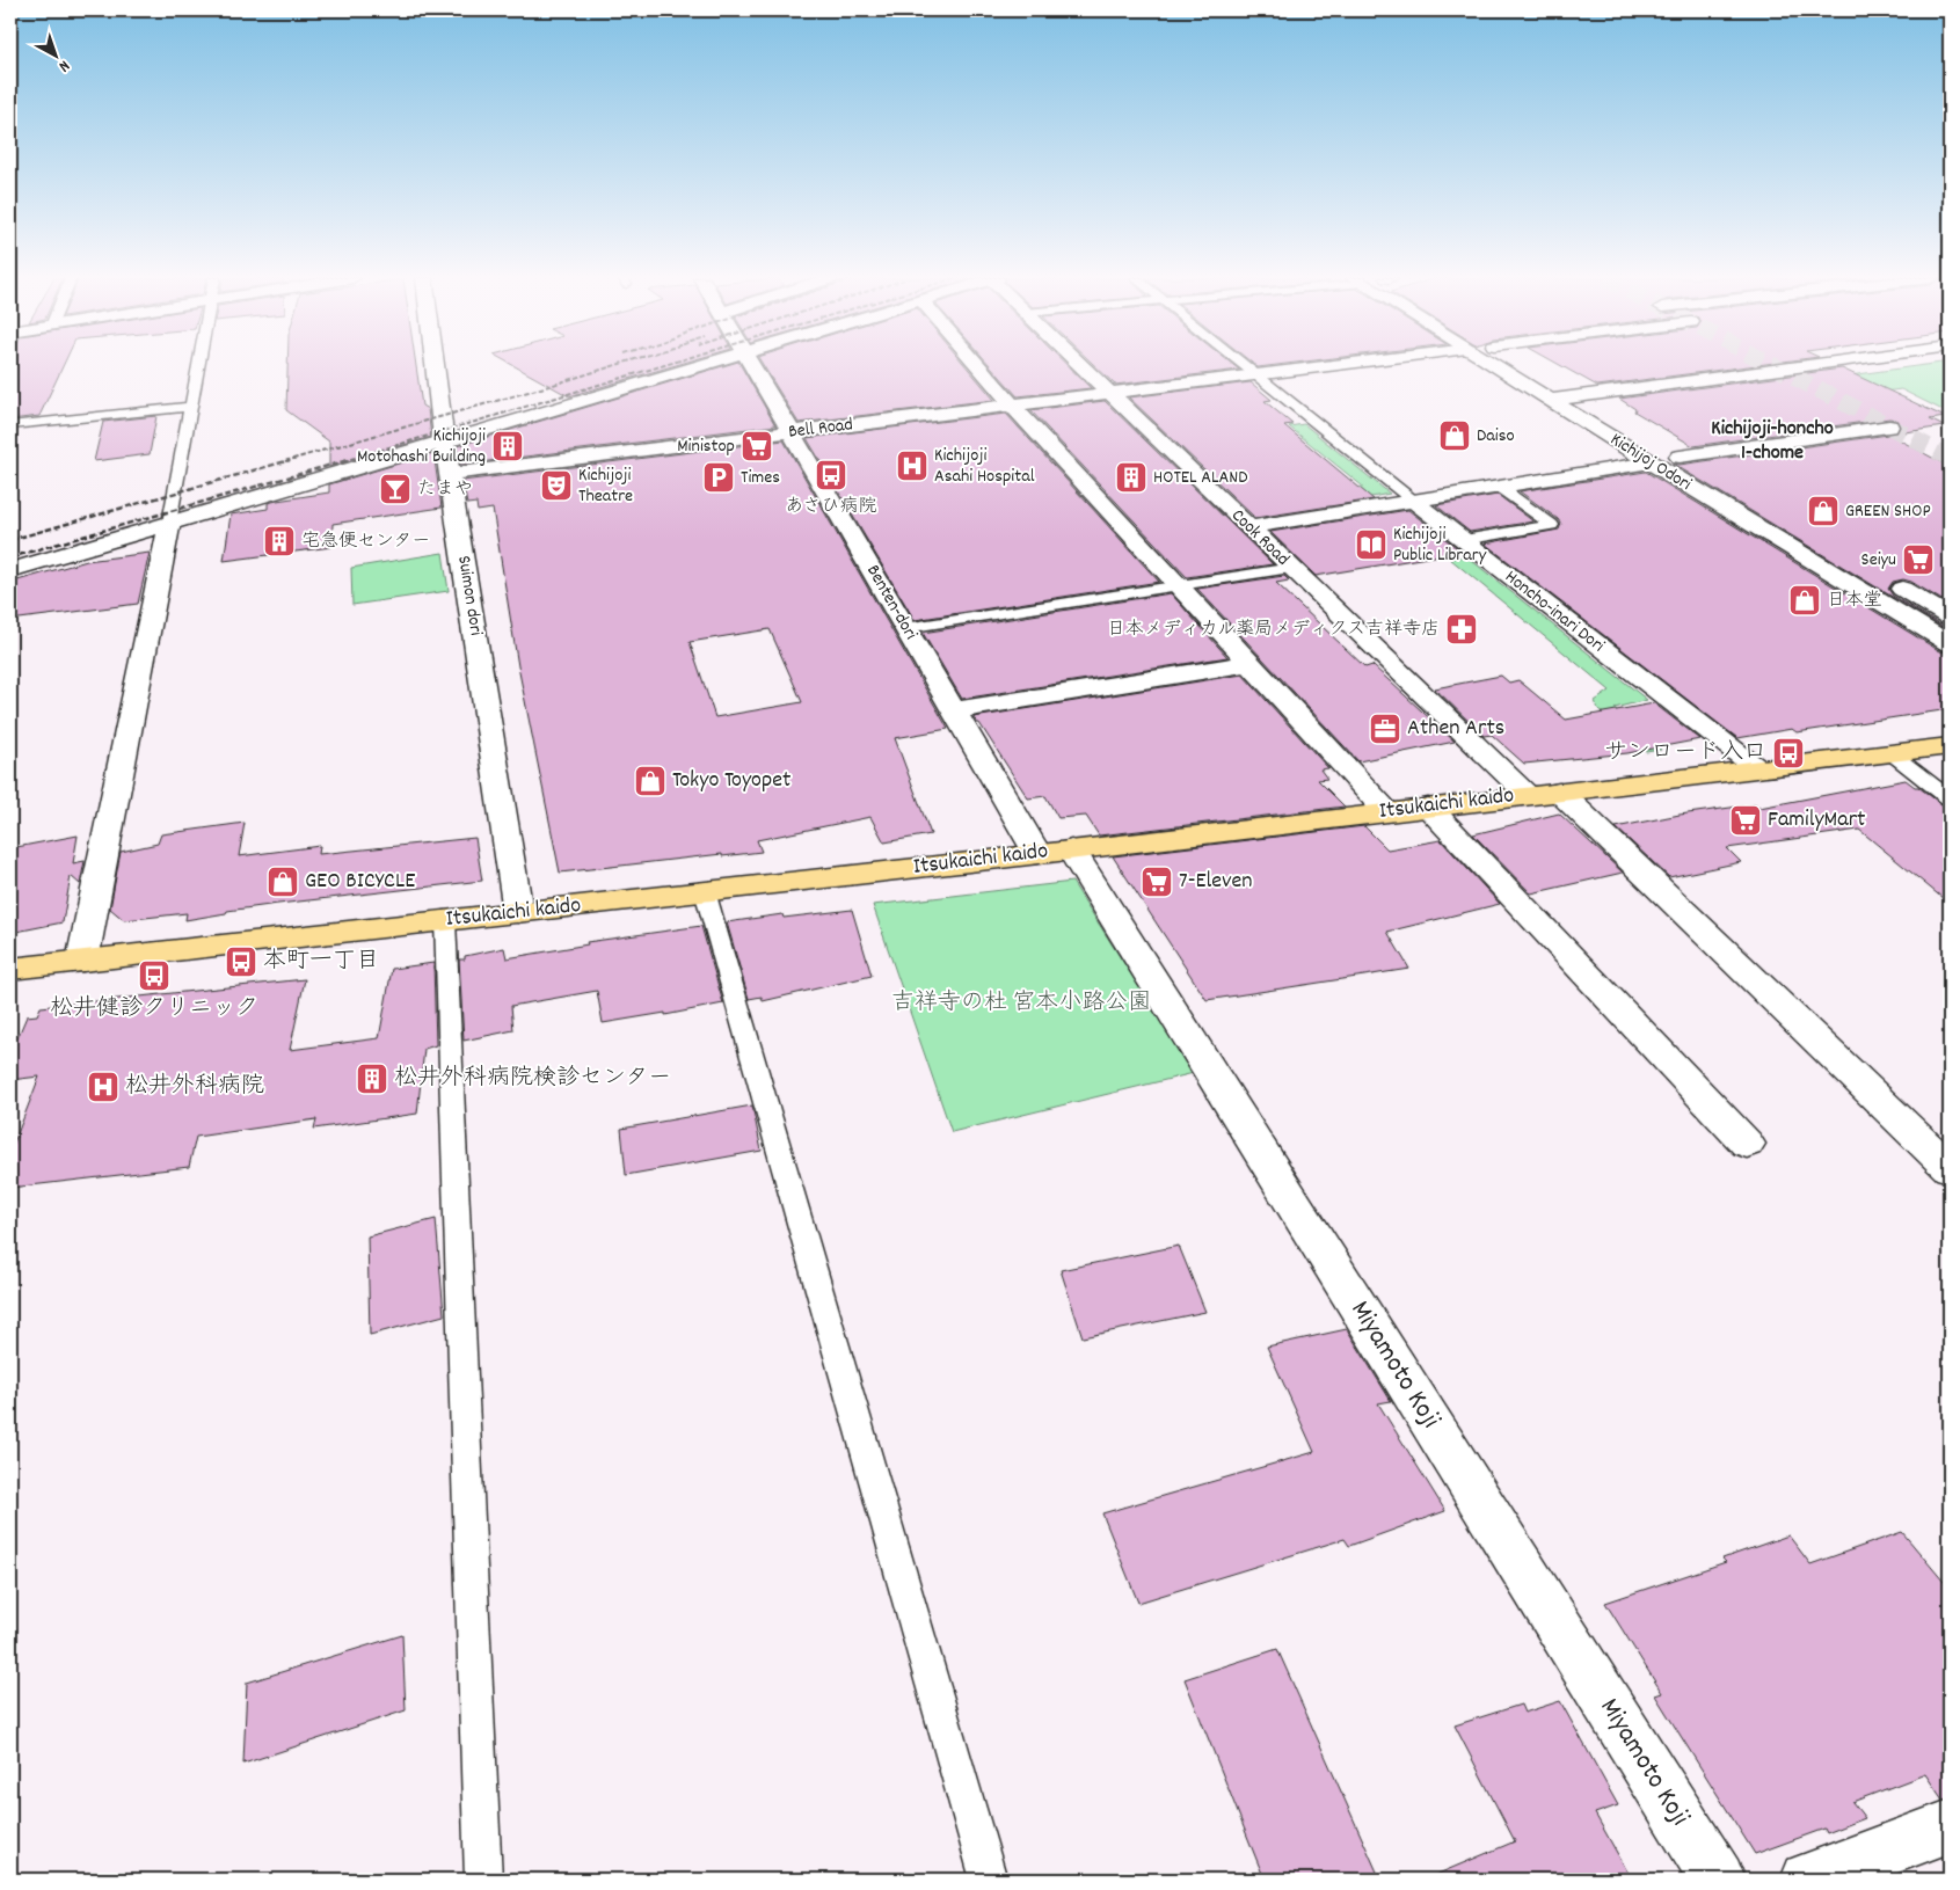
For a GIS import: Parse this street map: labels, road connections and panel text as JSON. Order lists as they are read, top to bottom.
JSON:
{
  "streets": {
    "main road": ["Itsukaichi kaido"],
    "street": [
      "Bell Road",
      "Kichijoj Odori",
      "Cook Road",
      "Suimon dori",
      "Benten-dori",
      "Honcho-inari Dori",
      "Miyamoto Koji"
    ]
  },
  "crossings": [
    ["Bell Road", "Cook Road"],
    ["Bell Road", "Suimon dori"],
    ["Bell Road", "Benten-dori"],
    ["Bell Road", "Honcho-inari Dori"],
    ["Cook Road", "Itsukaichi kaido"],
    ["Suimon dori", "Itsukaichi kaido"],
    ["Benten-dori", "Itsukaichi kaido"],
    ["Benten-dori", "Miyamoto Koji"],
    ["Honcho-inari Dori", "Itsukaichi kaido"],
    ["Itsukaichi kaido", "Miyamoto Koji"]
  ],
  "districts": ["Kichijoji-honcho 1-chome"],
  "parks": ["吉祥寺の杜 宮本小路公園"],
  "places": {
    "shop": [
      "Daiso",
      "GREEN SHOP",
      "日本堂",
      "Tokyo Toyopet",
      "GEO BICYCLE"
    ],
    "building": [
      "Kichijoji Motohashi Building",
      "HOTEL ALAND",
      "宅急便センター",
      "松井外科病院検診センター"
    ],
    "supermarket": [
      "Ministop",
      "Seiyu",
      "FamilyMart",
      "7-Eleven"
    ],
    "hospital": ["Kichijoji Asahi Hospital", "松井外科病院"],
    "bus stop": [
      "あさひ病院",
      "サンロード入口",
      "本町一丁目",
      "松井健診クリニック"
    ],
    "parking": ["Times"],
    "theatre": ["Kichijoji Theatre"],
    "bar": ["たまや"],
    "library": ["Kichijoji Public Library"],
    "pharmacy": ["日本メディカル薬局メディクス吉祥寺店"],
    "office": ["Athen Arts"]
  },
  "north": "bottom right"
}
